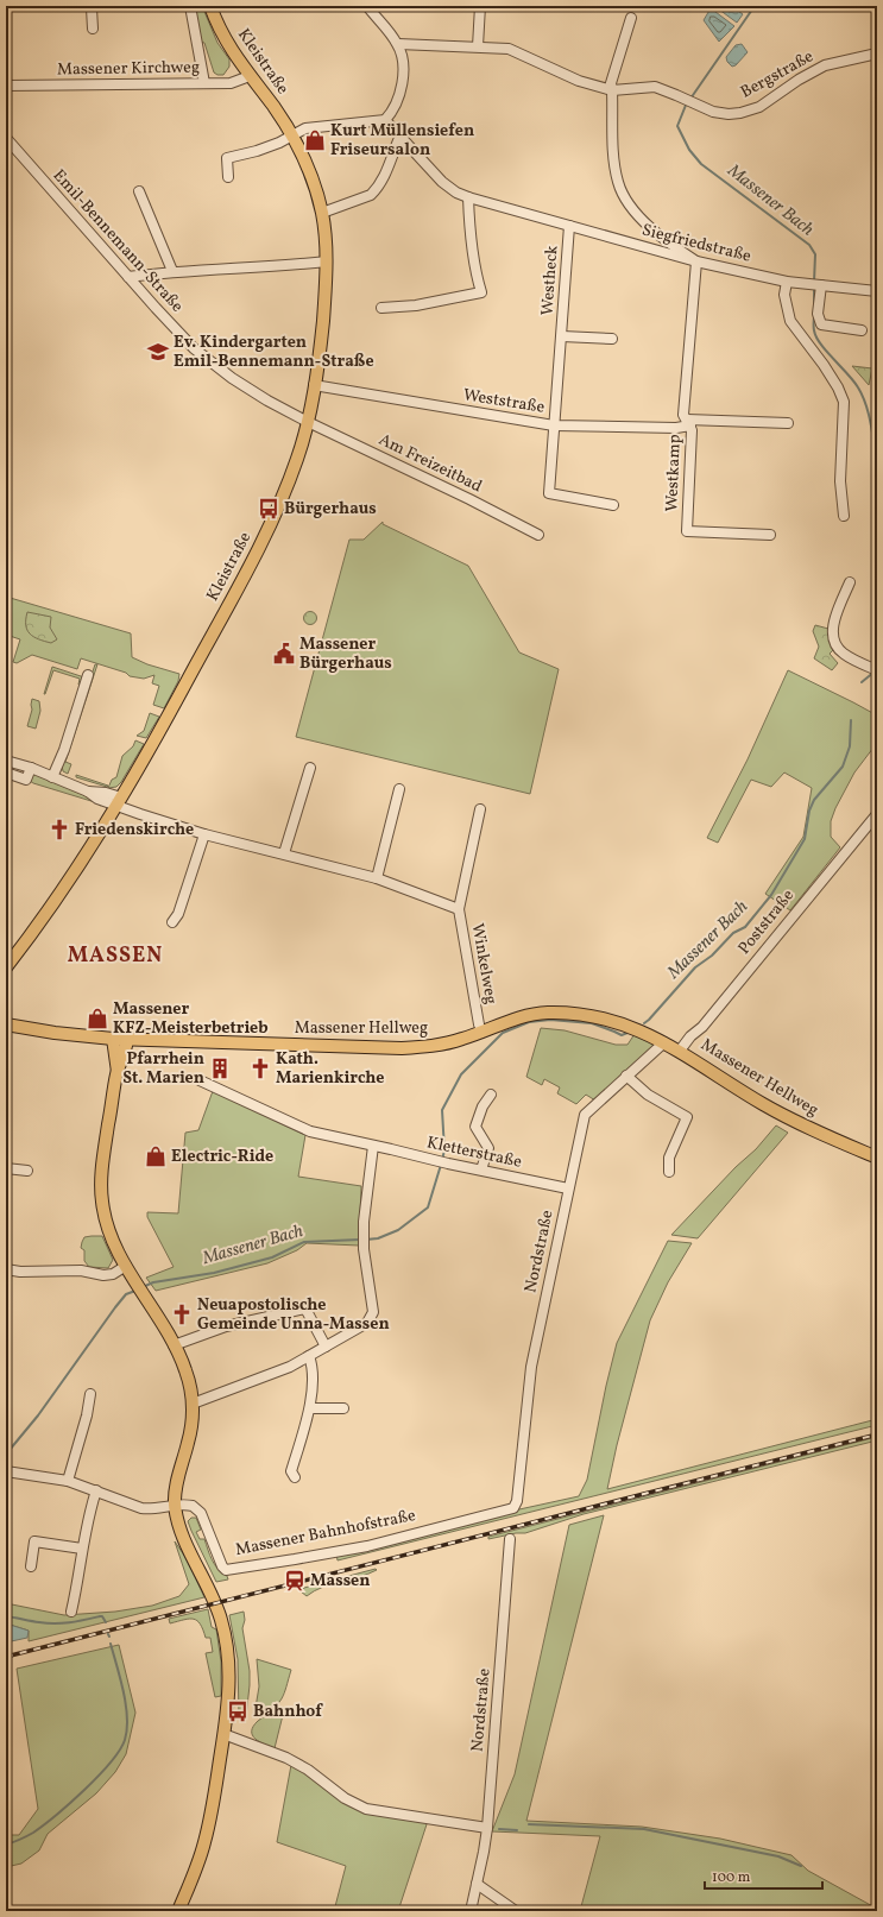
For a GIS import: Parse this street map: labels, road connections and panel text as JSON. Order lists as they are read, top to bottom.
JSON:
{
  "streets": {
    "main road": ["Kleistraße", "Massener Hellweg"],
    "street": [
      "Massener Kirchweg",
      "Bergstraße",
      "Emil-Bennemann-Straße",
      "Siegfriedstraße",
      "Westheck",
      "Weststraße",
      "Am Freizeitbad",
      "Westkamp",
      "Poststraße",
      "Winkelweg",
      "Kletterstraße",
      "Nordstraße",
      "Massener Bahnhofstraße"
    ]
  },
  "crossings": [
    ["Kleistraße", "Massener Kirchweg"],
    ["Kleistraße", "Emil-Bennemann-Straße"],
    ["Kleistraße", "Weststraße"],
    ["Kleistraße", "Am Freizeitbad"],
    ["Kleistraße", "Winkelweg"],
    ["Emil-Bennemann-Straße", "Am Freizeitbad"],
    ["Siegfriedstraße", "Westheck"],
    ["Siegfriedstraße", "Westkamp"],
    ["Westheck", "Weststraße"],
    ["Weststraße", "Westkamp"],
    ["Poststraße", "Massener Hellweg"],
    ["Massener Hellweg", "Nordstraße"],
    ["Kletterstraße", "Nordstraße"],
    ["Nordstraße", "Massener Bahnhofstraße"]
  ],
  "districts": ["MASSEN"],
  "water": ["Massener Bach"],
  "places": {
    "shop": ["Kurt Müllensiefen Friseursalon", "Massener KFZ-Meisterbetrieb", "Electric-Ride"],
    "school or university": ["Ev. Kindergarten Emil-Bennemann-Straße"],
    "bus stop": ["Bürgerhaus", "Bahnhof"],
    "public building": ["Massener Bürgerhaus"],
    "church": ["Friedenskirche", "Kath. Marienkirche", "Neuapostolische Gemeinde Unna-Massen"],
    "building": ["Pfarrhein St. Marien"],
    "station": ["Massen"]
  },
  "scale_bar": "100 m"
}
